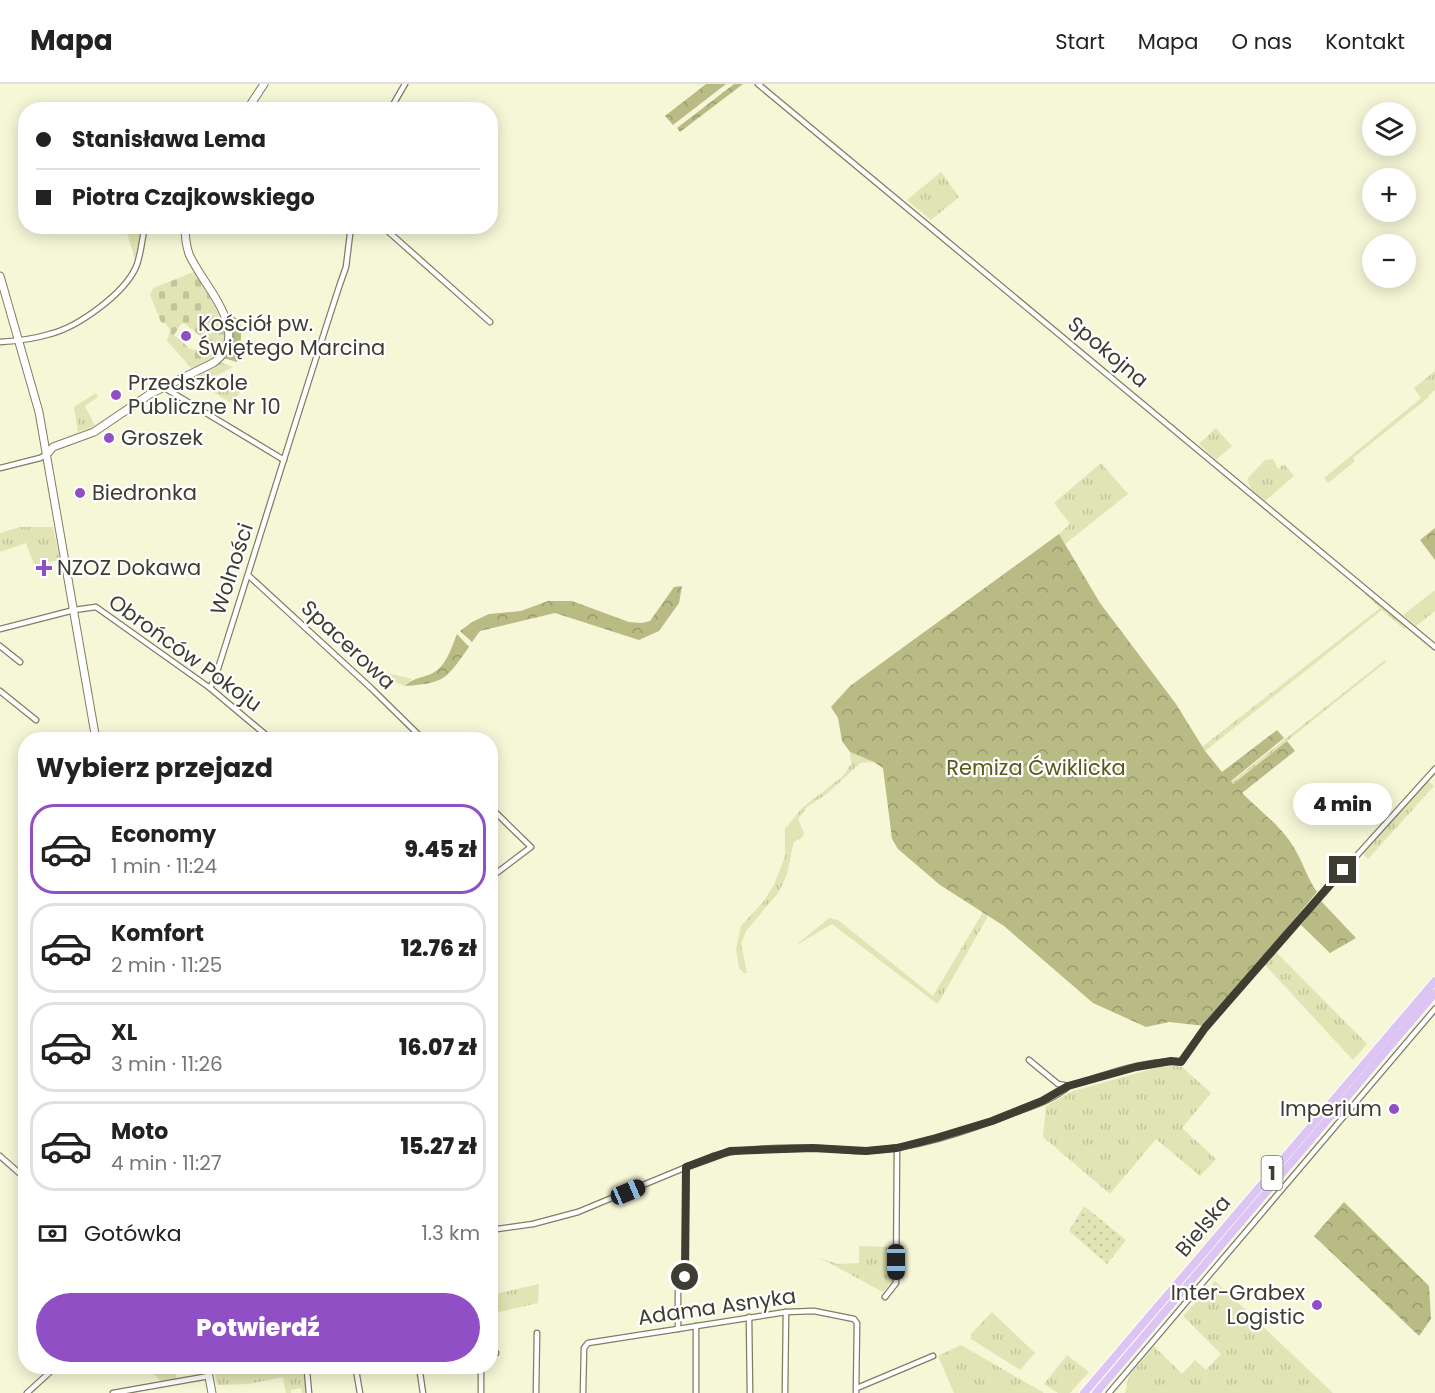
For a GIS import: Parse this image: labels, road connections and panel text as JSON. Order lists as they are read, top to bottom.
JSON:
{
  "streets": {
    "main road": ["1", "Bielska"],
    "street": [
      "Spokojna",
      "Wolności",
      "Spacerowa",
      "Obrońców Pokoju",
      "Adama Asnyka"
    ]
  },
  "crossings": [
    ["Wolności", "Spacerowa"],
    ["Wolności", "Obrońców Pokoju"],
    ["1", "Bielska"]
  ],
  "parks": ["Remiza Ćwiklicka"],
  "places": {
    "other": [
      "Kościół pw. Świętego Marcina",
      "Przedszkole Publiczne Nr 10",
      "Groszek",
      "Biedronka",
      "Imperium",
      "Inter-Grabex Logistic"
    ],
    "health": ["NZOZ Dokawa"]
  },
  "page": {
    "header": "Mapa",
    "nav": [
      "Start",
      "Mapa",
      "O nas",
      "Kontakt"
    ],
    "map_buttons": ["+", "−"],
    "banner": ["Stanisława Lema", "Piotra Czajkowskiego"],
    "heading": "Wybierz przejazd",
    "bubble": "4 min",
    "list": [
      {
        "name": "Economy",
        "note": "1 min · 11:24",
        "value": "9.45 zł"
      },
      {
        "name": "Komfort",
        "note": "2 min · 11:25",
        "value": "12.76 zł"
      },
      {
        "name": "XL",
        "note": "3 min · 11:26",
        "value": "16.07 zł"
      },
      {
        "name": "Moto",
        "note": "4 min · 11:27",
        "value": "15.27 zł"
      }
    ],
    "pay": ["Gotówka", "1.3 km"],
    "buttons": "Potwierdź"
  }
}
